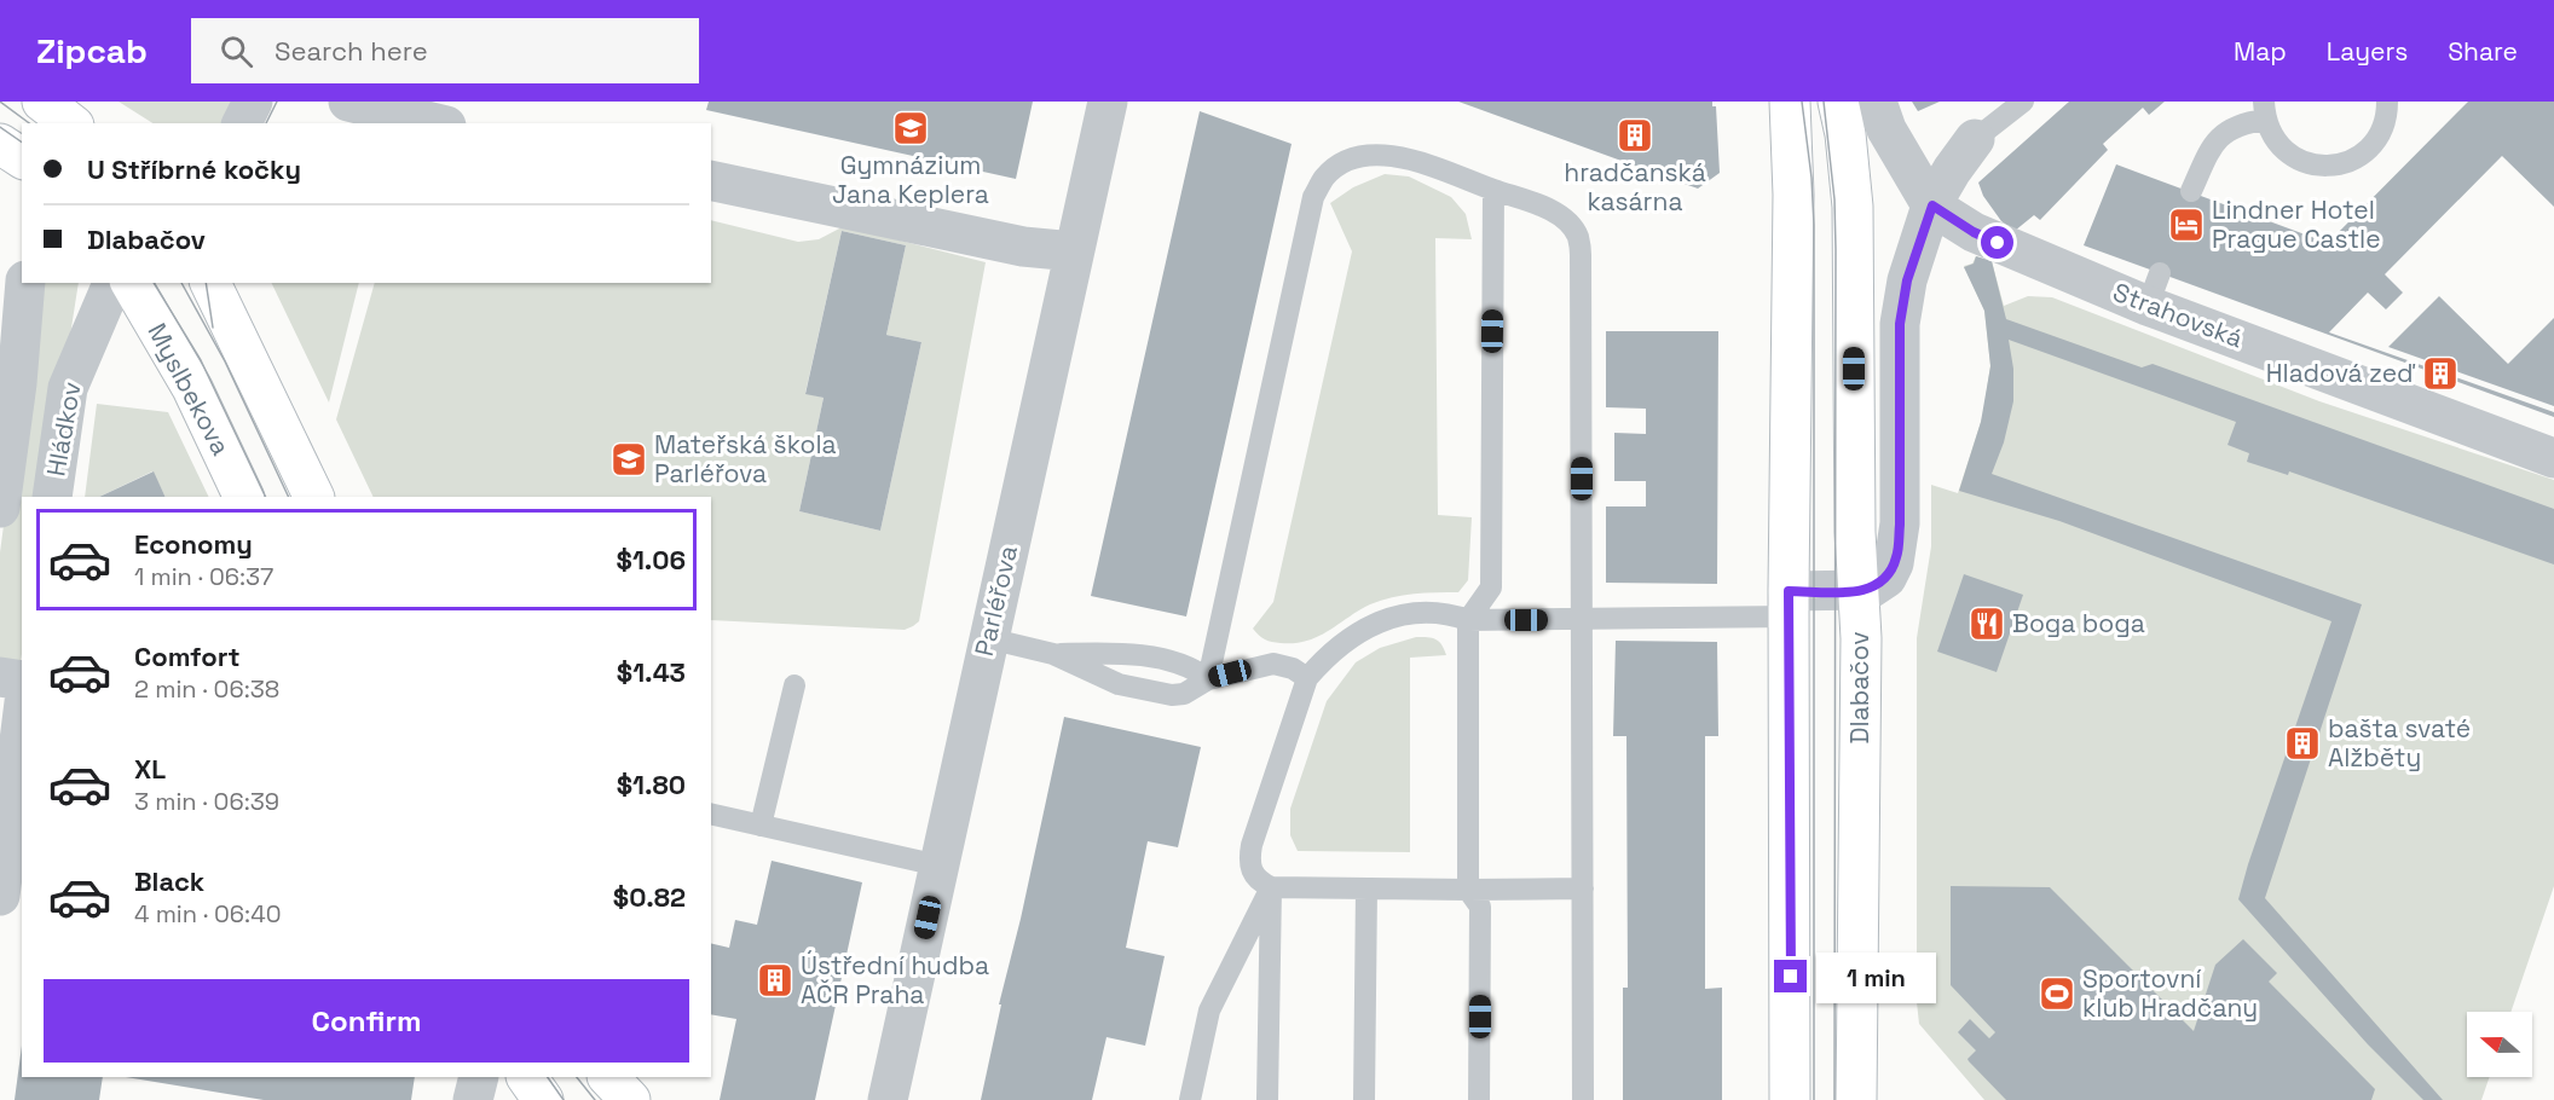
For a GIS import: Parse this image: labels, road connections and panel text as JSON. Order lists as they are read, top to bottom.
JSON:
{
  "streets": {
    "main road": ["Myslbekova", "Dlabačov"],
    "street": ["Strahovská", "Hládkov", "Parléřova"]
  },
  "places": {
    "school or university": ["Gymnázium Jana Keplera", "Mateřská škola Parléřova"],
    "building": [
      "hradčanská kasárna",
      "Hladová zeď",
      "bašta svaté Alžběty",
      "Ústřední hudba AČR Praha"
    ],
    "hotel": ["Lindner Hotel Prague Castle"],
    "restaurant": ["Boga boga"],
    "sports": ["Sportovní klub Hradčany"]
  },
  "north": "left",
  "page": {
    "header": "Zipcab",
    "search": "Search here",
    "nav": ["Map", "Layers", "Share"],
    "banner": ["U Stříbrné kočky", "Dlabačov"],
    "list": [
      {
        "name": "Economy",
        "note": "1 min · 06:37",
        "value": "$1.06"
      },
      {
        "name": "Comfort",
        "note": "2 min · 06:38",
        "value": "$1.43"
      },
      {
        "name": "XL",
        "note": "3 min · 06:39",
        "value": "$1.80"
      },
      {
        "name": "Black",
        "note": "4 min · 06:40",
        "value": "$0.82"
      }
    ],
    "bubble": "1 min",
    "buttons": "Confirm"
  }
}
